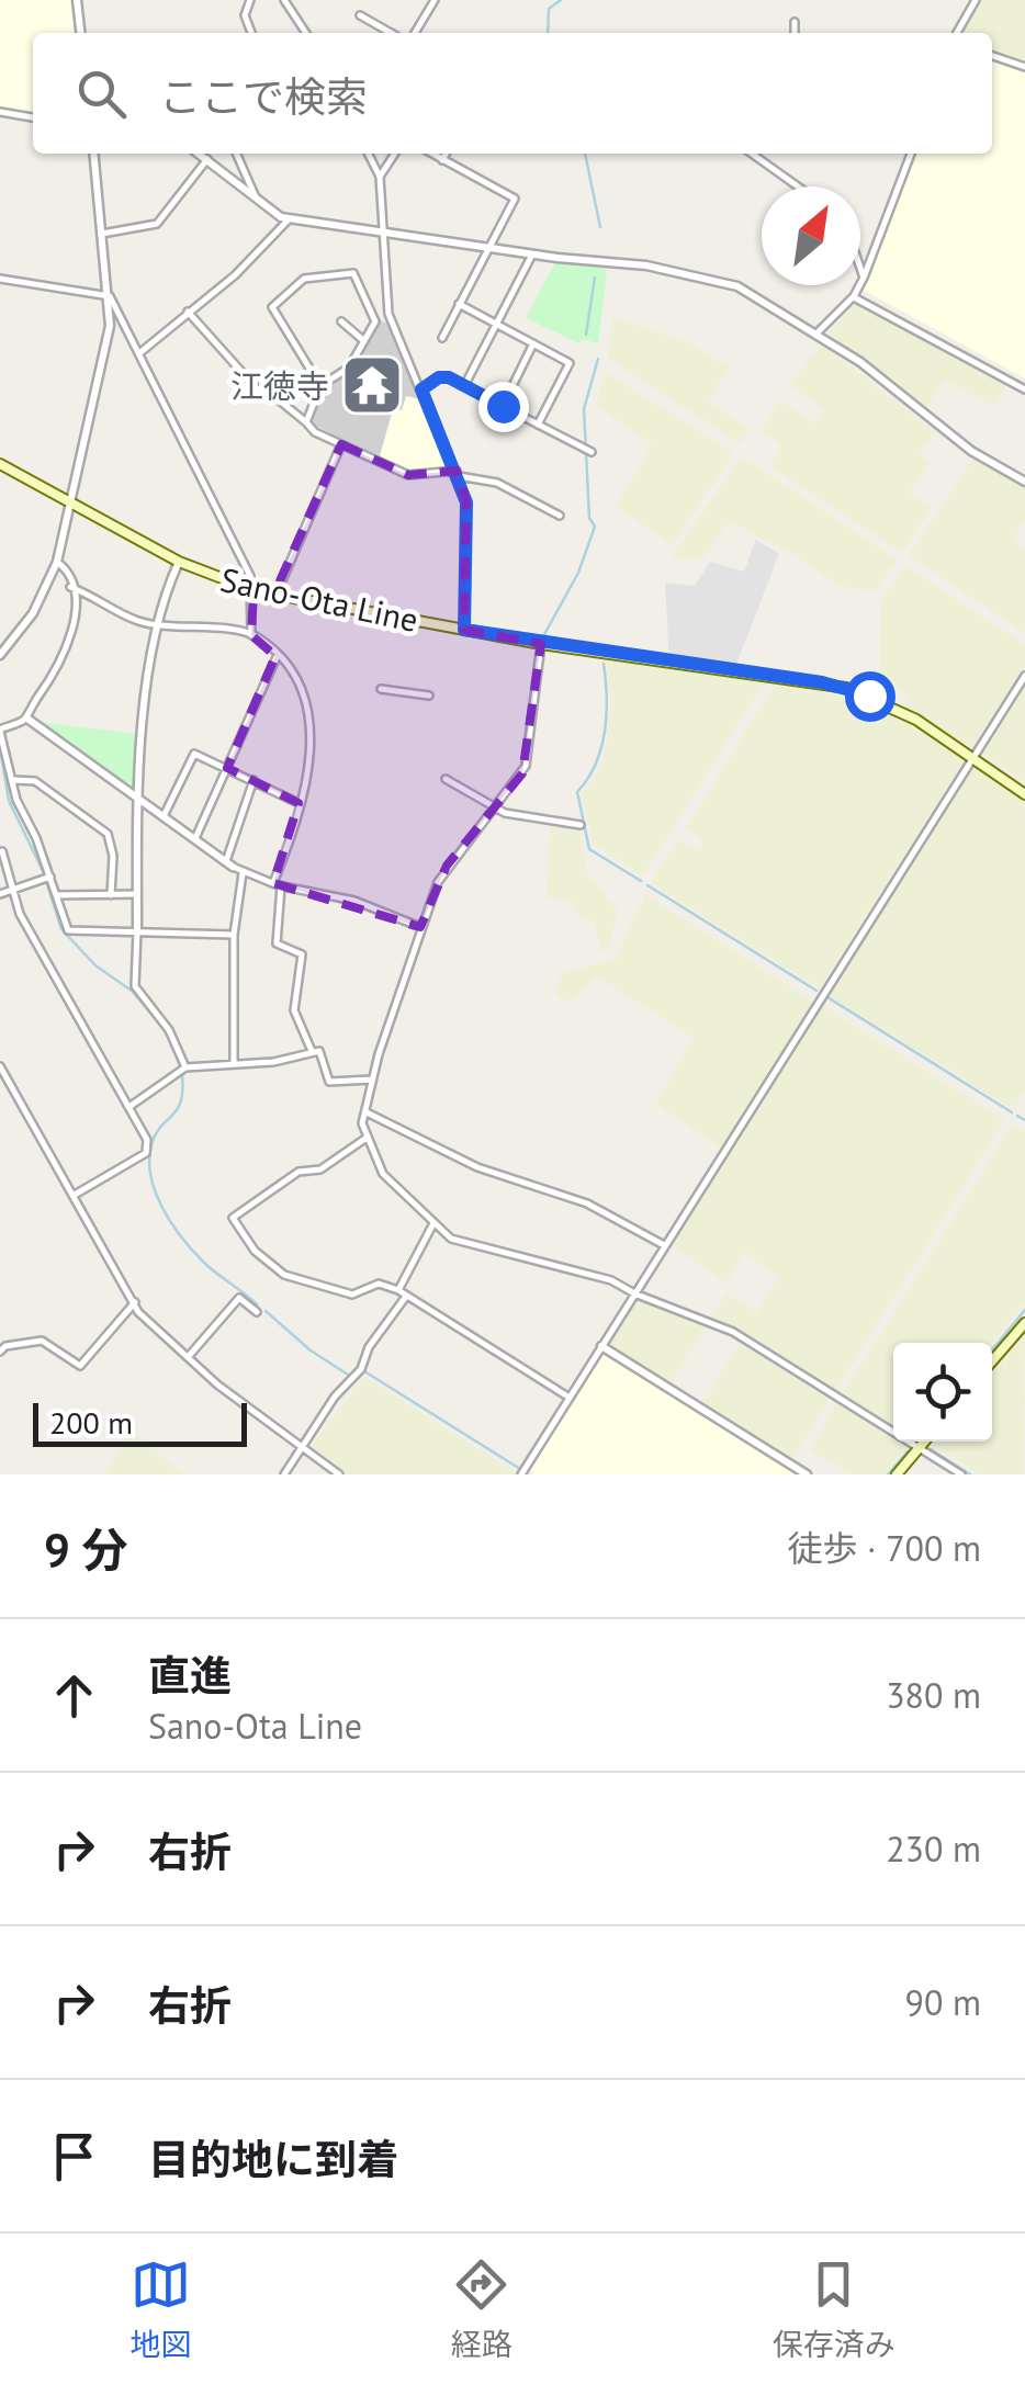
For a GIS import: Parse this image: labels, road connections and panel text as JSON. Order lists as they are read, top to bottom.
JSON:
{
  "streets": {
    "main road": ["Sano-Ota Line"]
  },
  "places": {
    "temple": ["江徳寺"]
  },
  "scale_bar": "200 m",
  "north": "top right",
  "page": {
    "search": "ここで検索",
    "scale": "200 m",
    "heading": ["9 分", "徒歩 · 700 m"],
    "list": [
      ["直進", "Sano-Ota Line", "380 m"],
      ["右折", "230 m"],
      ["右折", "90 m"],
      "目的地に到着"
    ],
    "nav": ["地図", "経路", "保存済み"]
  }
}
